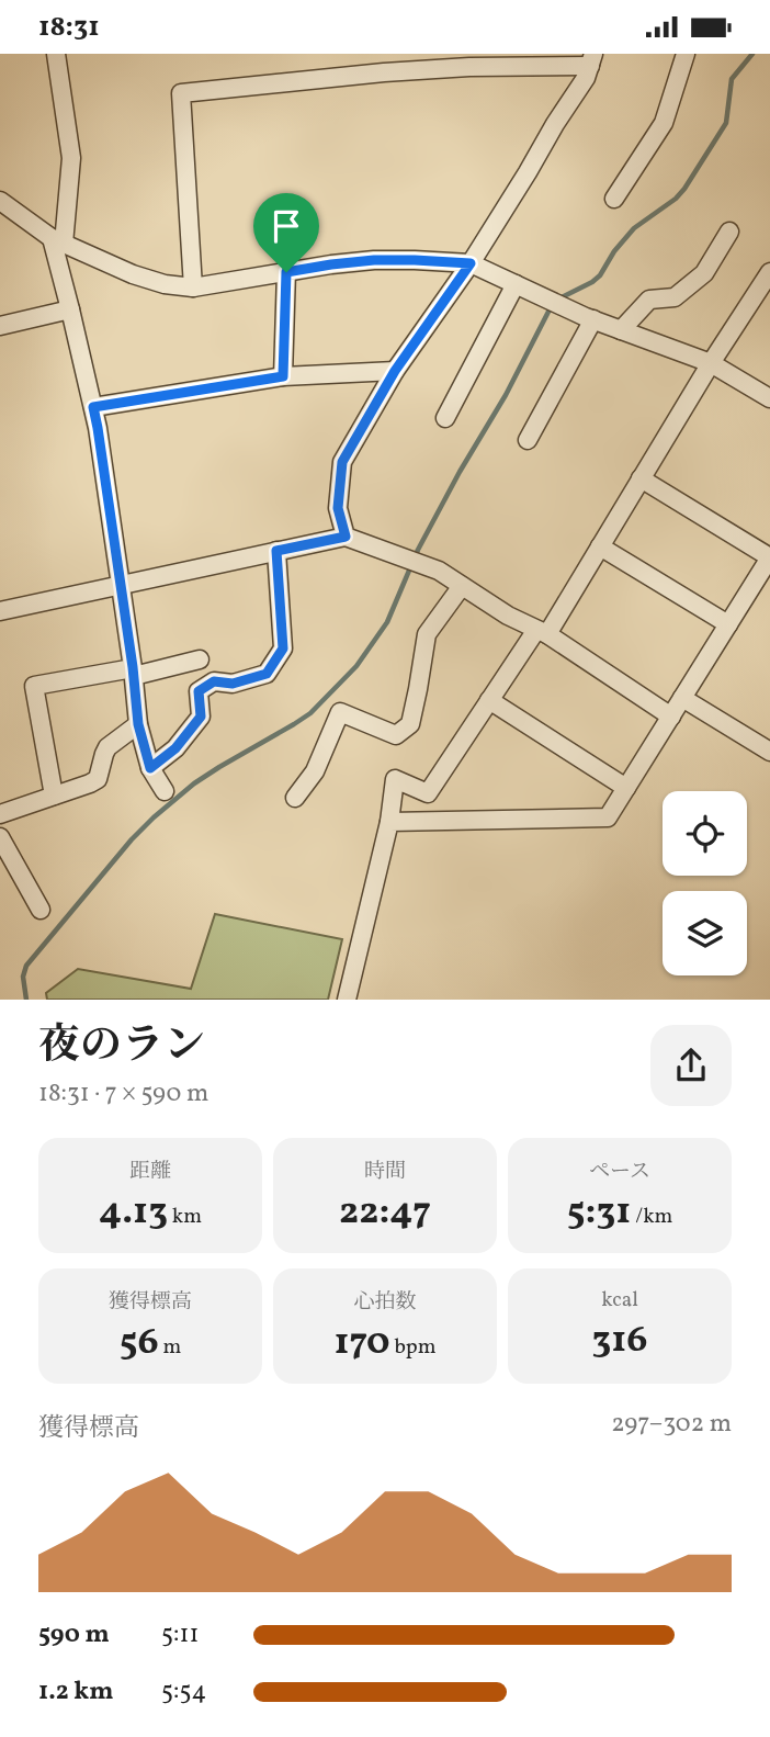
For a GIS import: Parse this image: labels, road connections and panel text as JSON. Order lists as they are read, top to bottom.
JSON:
{
  "page": {
    "status": "18:31",
    "heading": ["夜のラン", "18:31 · 7 × 590 m"],
    "stats": [
      ["距離", "4.13 km"],
      ["時間", "22:47"],
      ["ペース", "5:31 /km"],
      ["獲得標高", "56 m"],
      ["心拍数", "170 bpm"],
      ["kcal", "316"]
    ],
    "chart": ["獲得標高", "297–302 m"],
    "list": [
      {
        "name": "590 m",
        "note": "5:11"
      },
      {
        "name": "1.2 km",
        "note": "5:54"
      }
    ]
  }
}
